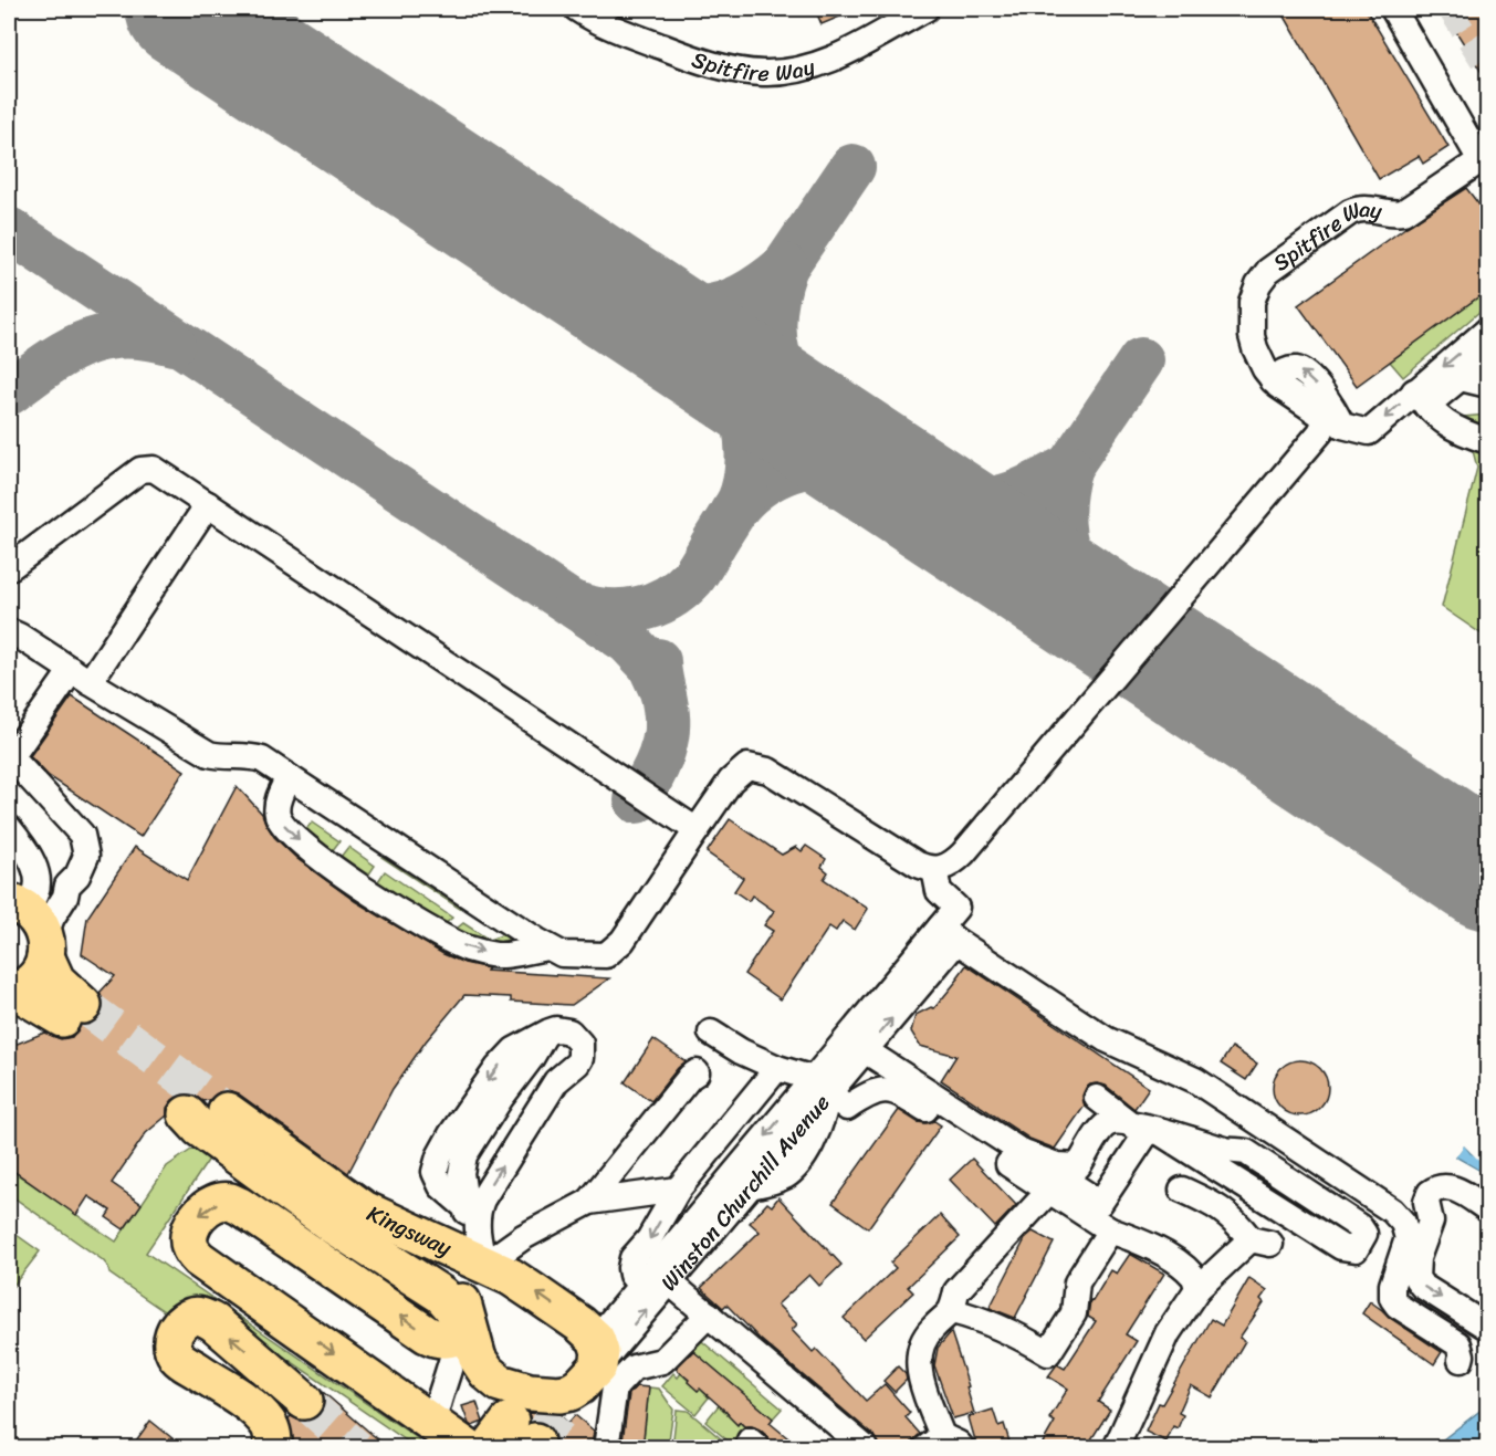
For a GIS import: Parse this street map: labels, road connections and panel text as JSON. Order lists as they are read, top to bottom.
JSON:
{
  "streets": {
    "highway": ["Kingsway"],
    "street": ["Spitfire Way", "Winston Churchill Avenue"]
  },
  "crossings": [
    ["Spitfire Way", "Winston Churchill Avenue"],
    ["Winston Churchill Avenue", "Kingsway"]
  ]
}
